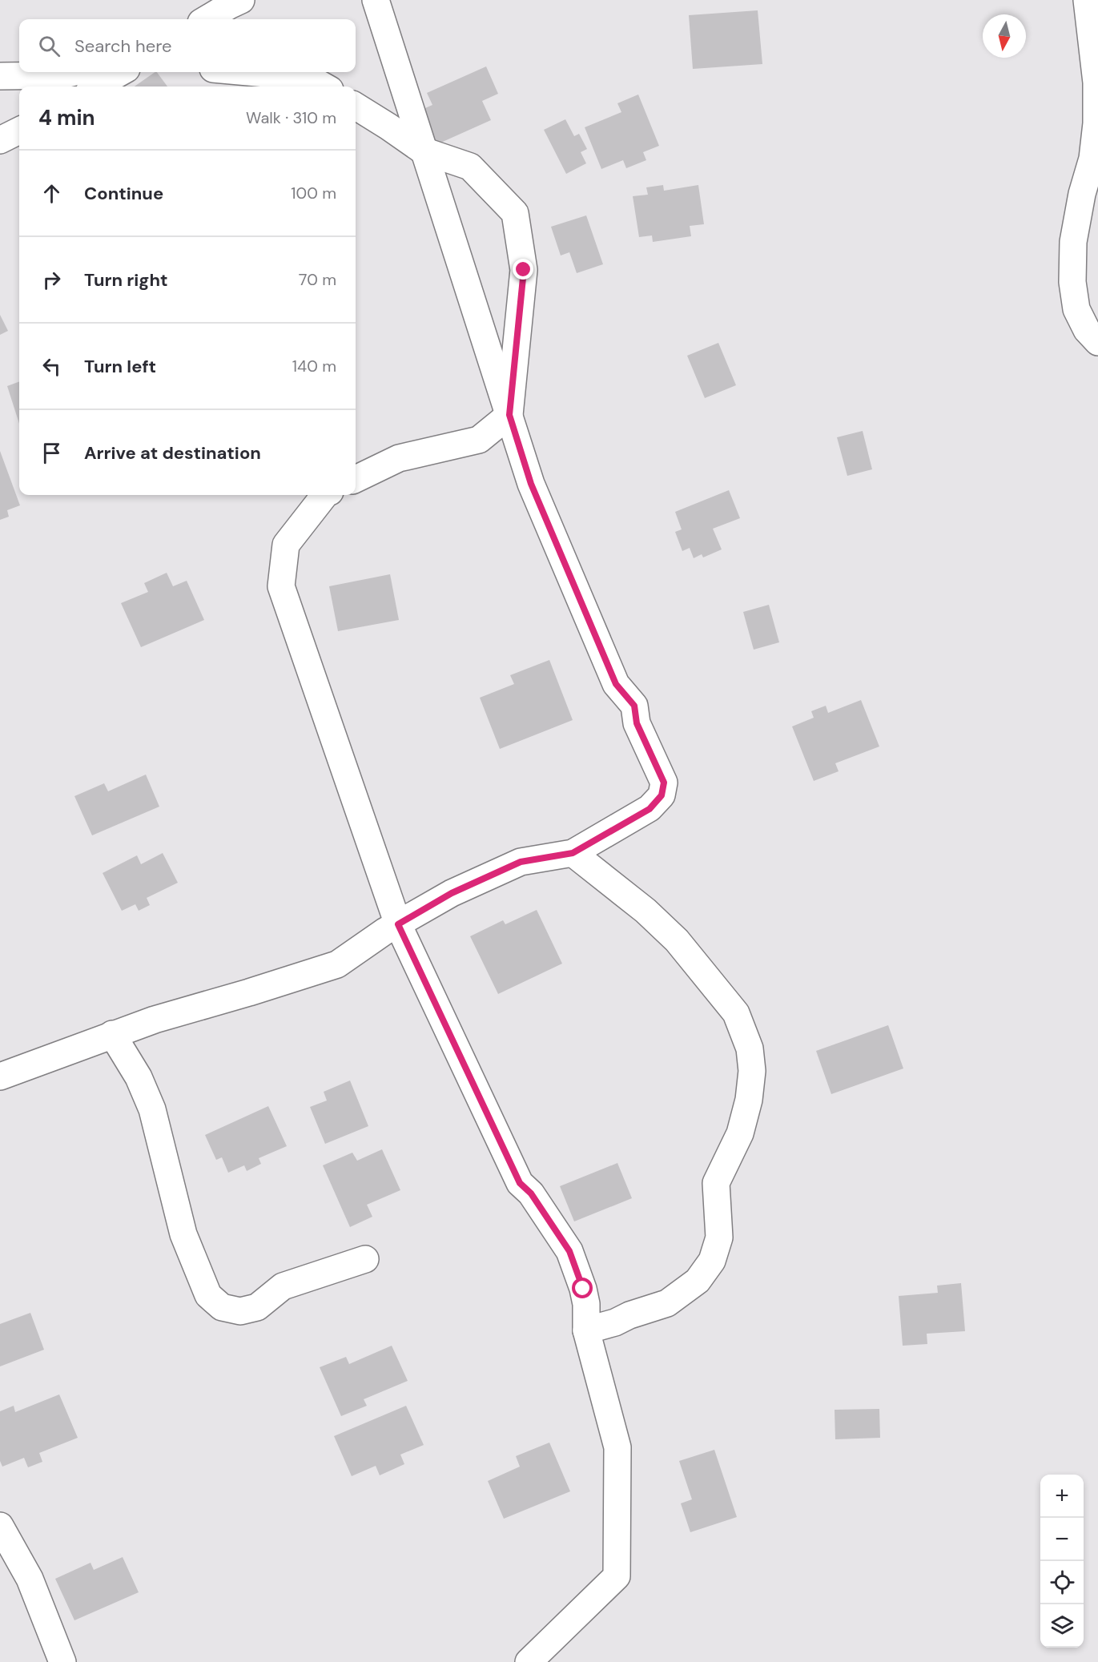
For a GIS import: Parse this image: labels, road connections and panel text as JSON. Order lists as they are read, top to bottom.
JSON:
{
  "north": "bottom",
  "page": {
    "search": "Search here",
    "heading": ["4 min", "Walk · 310 m"],
    "list": [
      ["Continue", "100 m"],
      ["Turn right", "70 m"],
      ["Turn left", "140 m"],
      "Arrive at destination"
    ],
    "map_buttons": ["+", "−"]
  }
}
